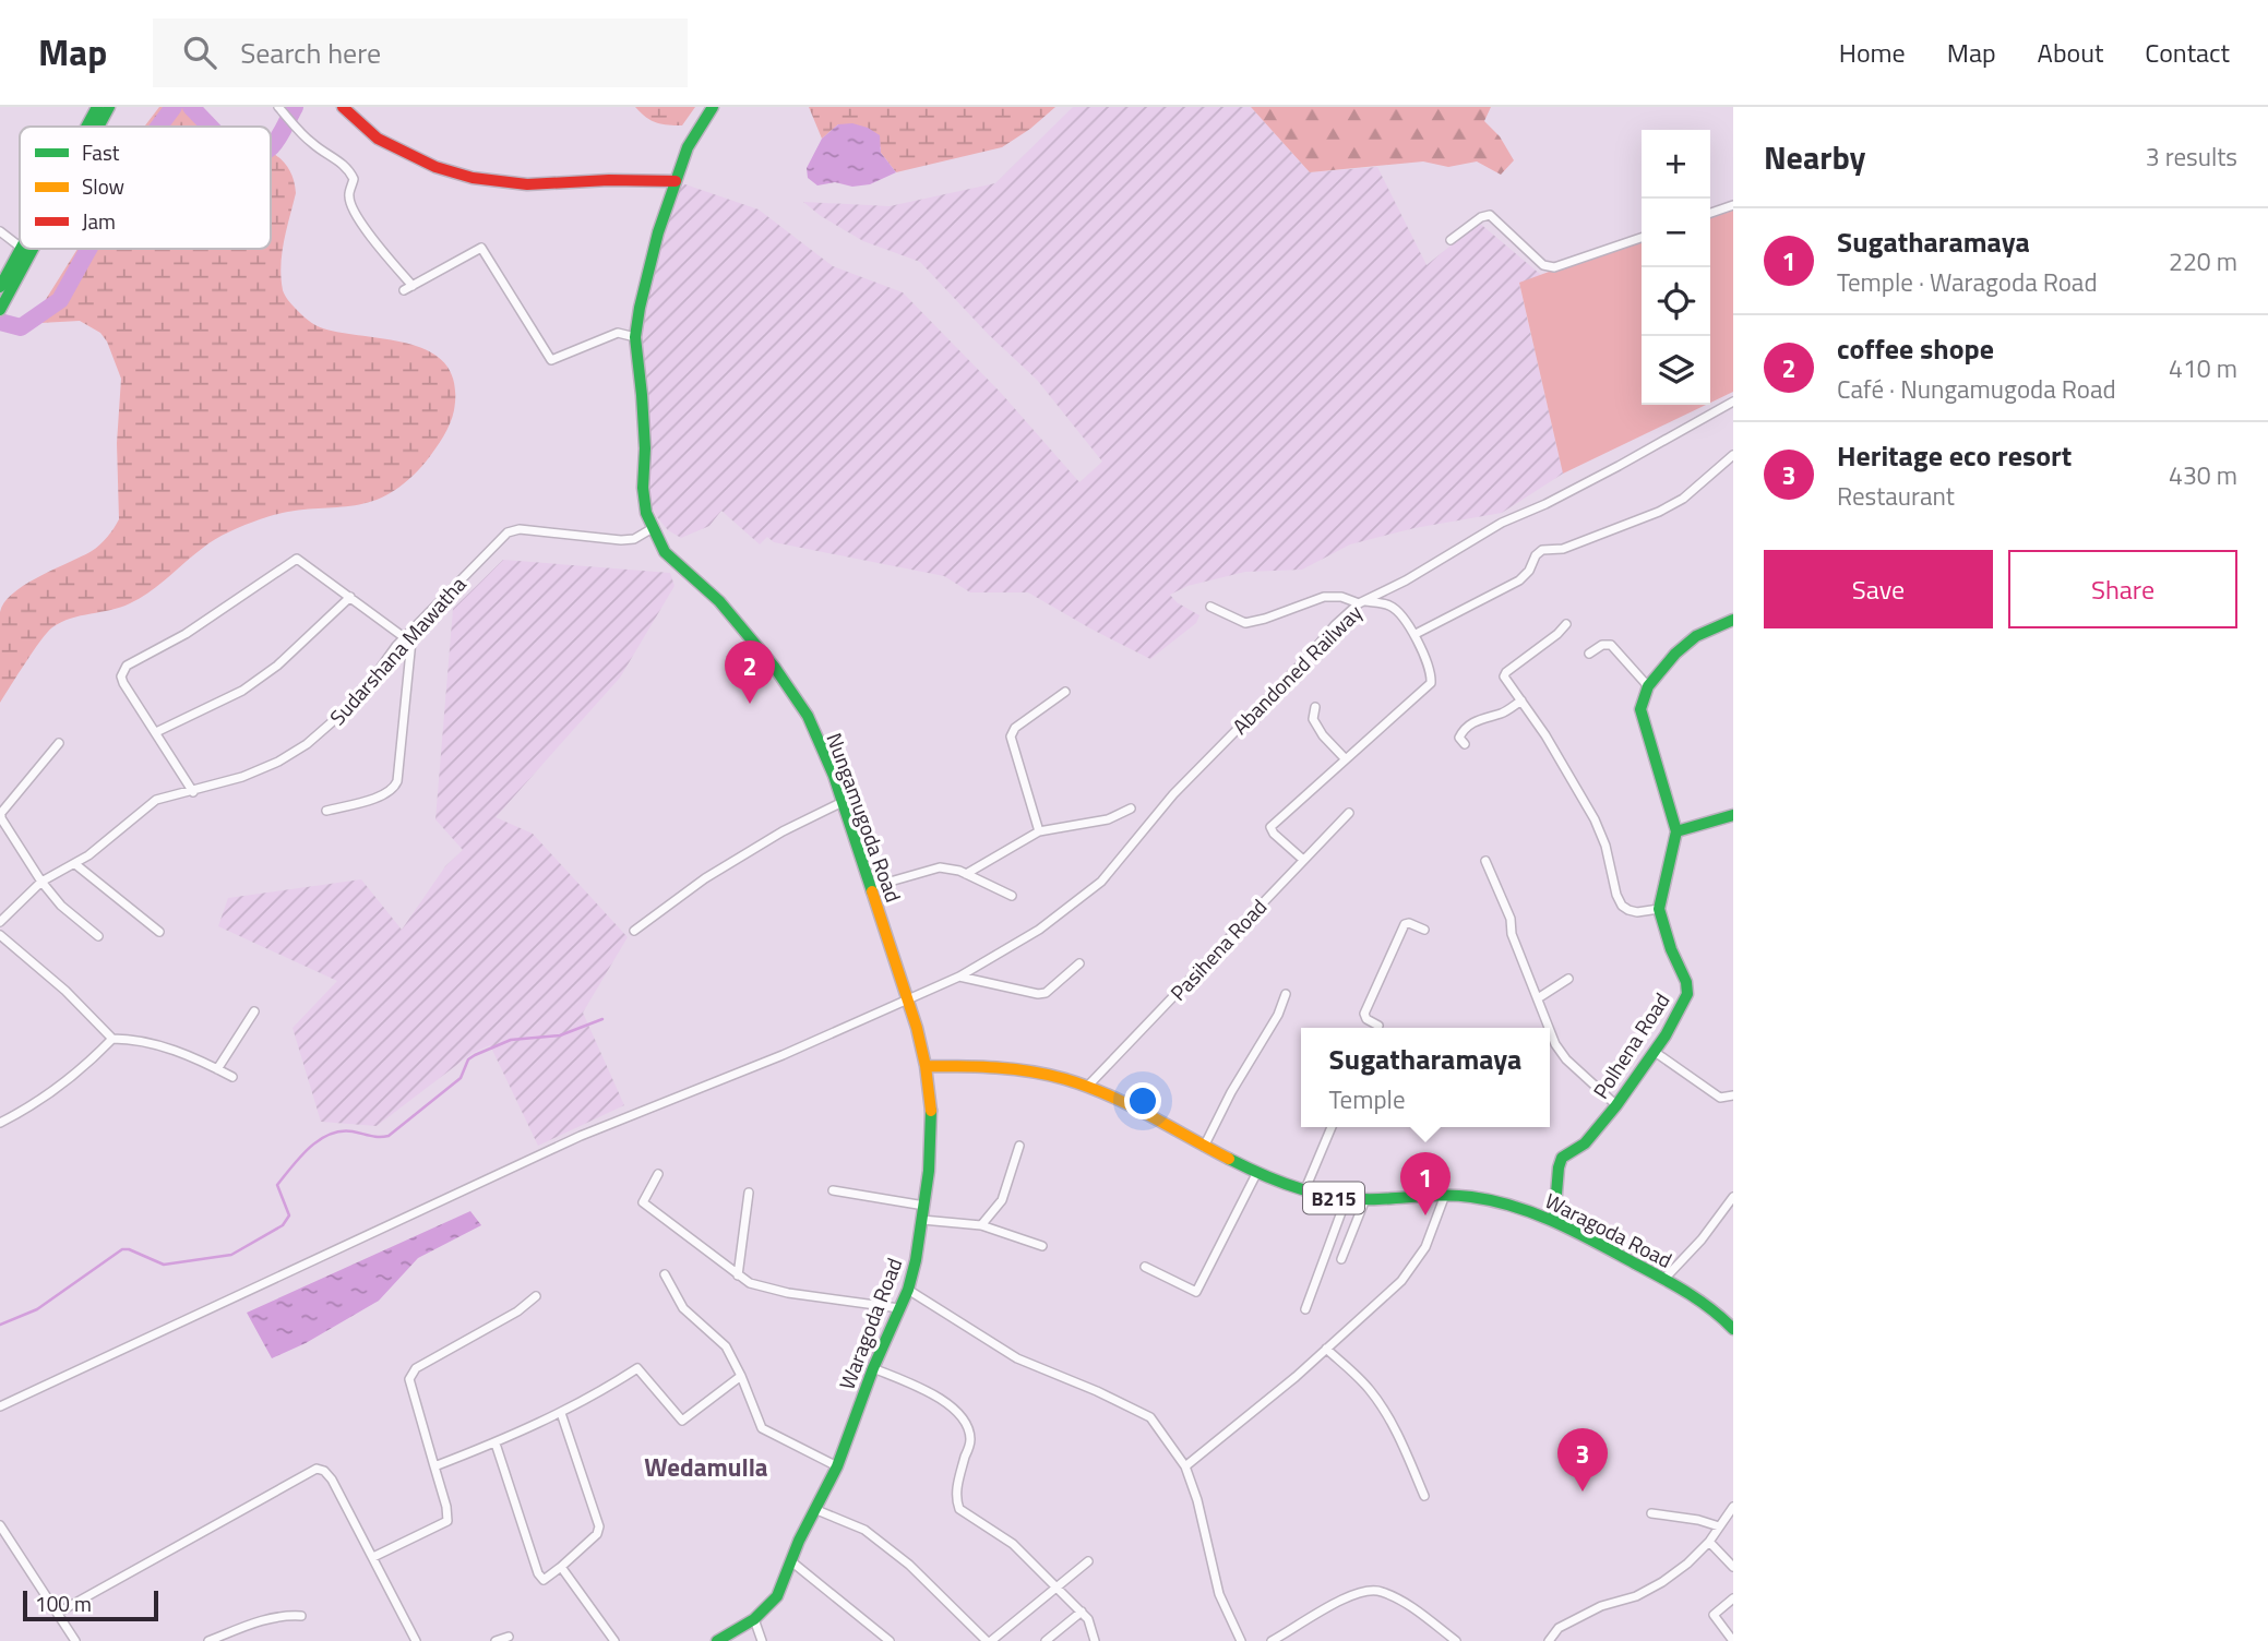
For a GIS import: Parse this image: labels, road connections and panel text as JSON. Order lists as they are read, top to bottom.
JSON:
{
  "streets": {
    "main road": [
      "Nungamugoda Road",
      "Polhena Road",
      "B215",
      "Waragoda Road"
    ],
    "street": ["Sudarshana Mawatha", "Abandoned Railway", "Pasihena Road"]
  },
  "crossings": [
    ["Sudarshana Mawatha", "Nungamugoda Road"],
    ["Abandoned Railway", "Nungamugoda Road"],
    ["Nungamugoda Road", "Waragoda Road"],
    ["Pasihena Road", "Waragoda Road"],
    ["Polhena Road", "Waragoda Road"]
  ],
  "districts": ["Wedamulla"],
  "legend": ["Fast", "Slow", "Jam"],
  "scale_bar": "100 m",
  "page": {
    "header": "Map",
    "search": "Search here",
    "nav": [
      "Home",
      "Map",
      "About",
      "Contact"
    ],
    "heading": ["Nearby", "3 results"],
    "map_buttons": ["+", "−"],
    "list": [
      {
        "mark": "1",
        "name": "Sugatharamaya",
        "note": "Temple · Waragoda Road",
        "value": "220 m"
      },
      {
        "mark": "2",
        "name": "coffee shope",
        "note": "Café · Nungamugoda Road",
        "value": "410 m"
      },
      {
        "mark": "3",
        "name": "Heritage eco resort",
        "note": "Restaurant",
        "value": "430 m"
      }
    ],
    "buttons": ["Save", "Share"],
    "pins": ["2", "1", "3"],
    "popup": ["Sugatharamaya", "Temple"],
    "scale": "100 m"
  }
}
